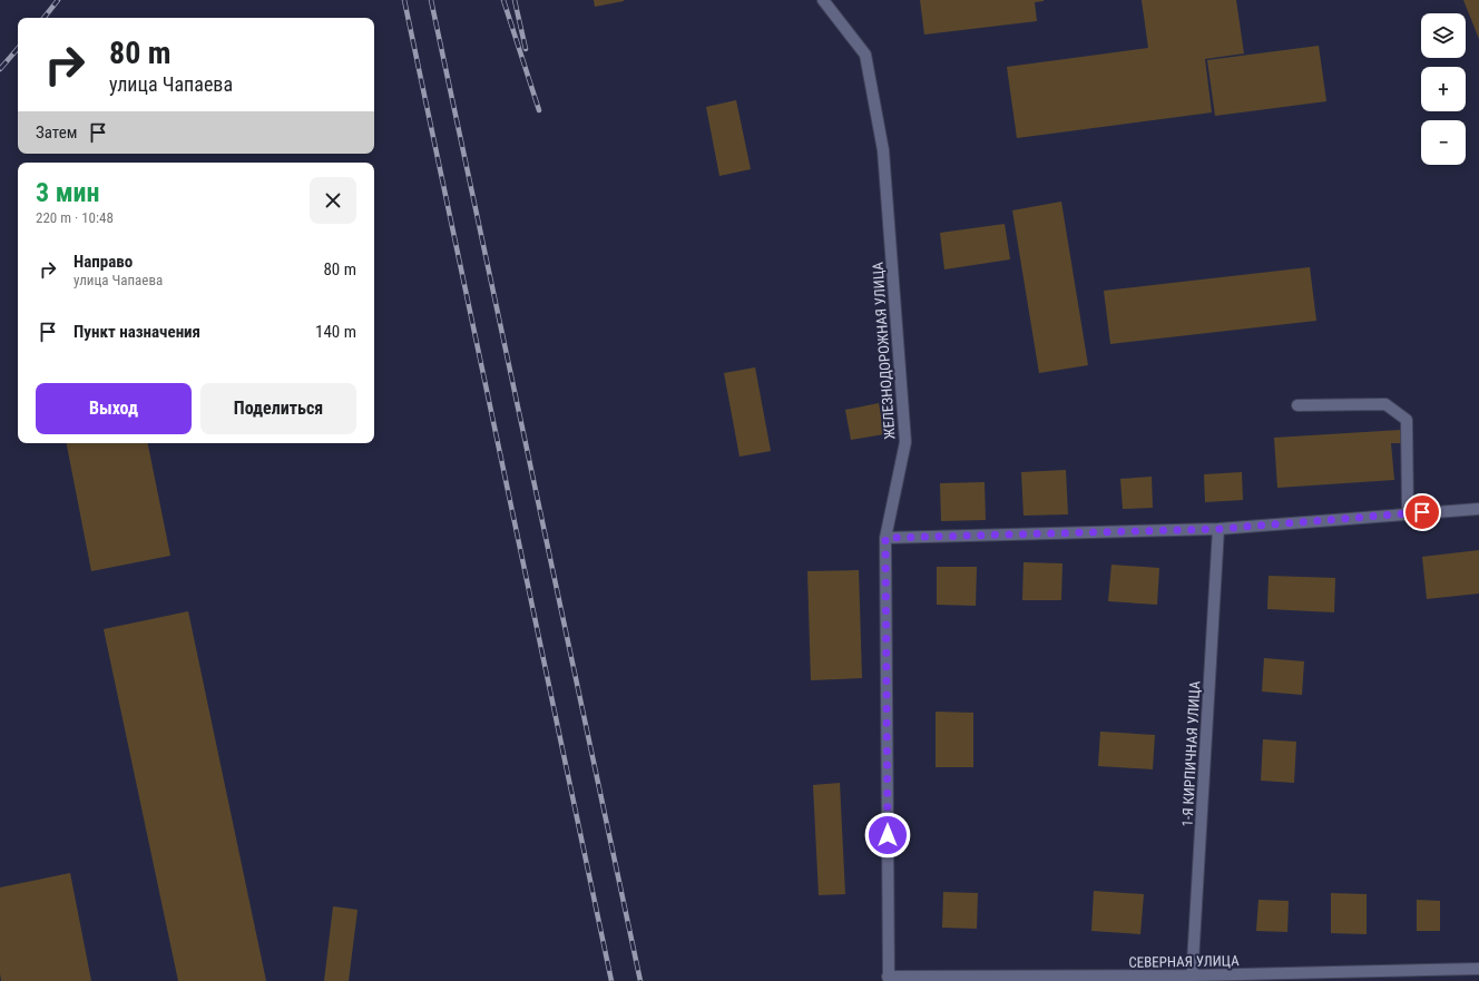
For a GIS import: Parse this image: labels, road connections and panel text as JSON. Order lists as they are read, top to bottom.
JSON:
{
  "streets": {
    "street": ["ЖЕЛЕЗНОДОРОЖНАЯ УЛИЦА", "1-Я КИРПИЧНАЯ УЛИЦА", "СЕВЕРНАЯ УЛИЦА"]
  },
  "crossings": [
    ["ЖЕЛЕЗНОДОРОЖНАЯ УЛИЦА", "СЕВЕРНАЯ УЛИЦА"],
    ["1-Я КИРПИЧНАЯ УЛИЦА", "СЕВЕРНАЯ УЛИЦА"]
  ],
  "page": {
    "map_buttons": ["+", "−"],
    "turn": ["80 m", "улица Чапаева"],
    "then": "Затем",
    "heading": ["3 мин", "220 m · 10:48"],
    "list": [
      {
        "name": "Направо",
        "note": "улица Чапаева",
        "value": "80 m"
      },
      {
        "name": "Пункт назначения",
        "value": "140 m"
      }
    ],
    "buttons": ["Выход", "Поделиться"]
  }
}
